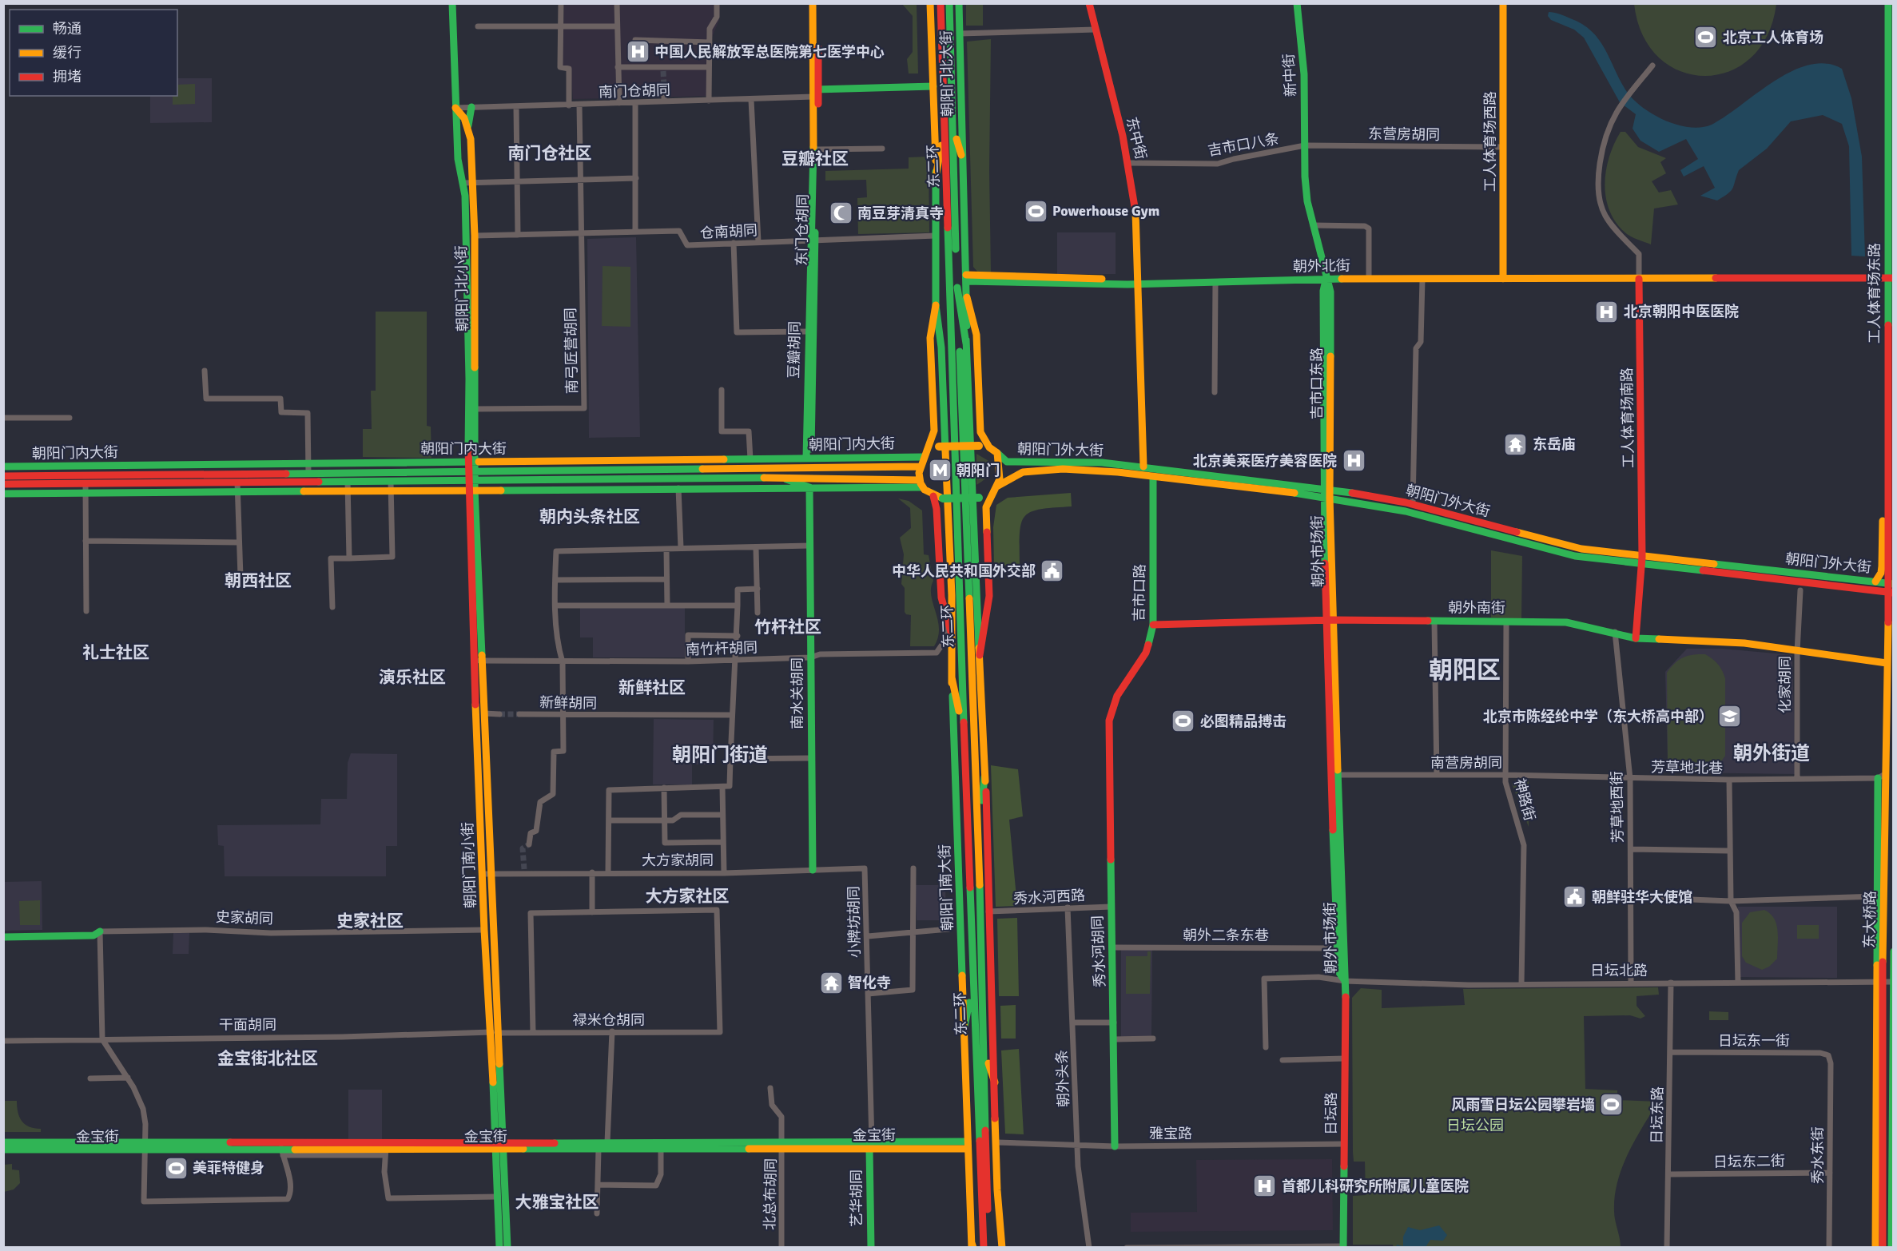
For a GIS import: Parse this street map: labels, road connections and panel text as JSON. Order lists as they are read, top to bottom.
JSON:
{
  "streets": {
    "main road": [
      "朝阳门北大街",
      "新中街",
      "东中街",
      "工人体育场西路",
      "东二环",
      "东门仓胡同",
      "朝外北街",
      "朝阳门北小街",
      "工人体育场东路",
      "豆瓣胡同",
      "吉市口东路",
      "工人体育场南路",
      "朝阳门内大街",
      "朝阳门外大街",
      "朝外市场街",
      "吉市口路",
      "朝外南街",
      "南水关胡同",
      "朝阳门南小街",
      "朝阳门南大街",
      "史家胡同",
      "东大桥路",
      "秀水河胡同",
      "日坛路",
      "金宝街",
      "艺华胡同"
    ],
    "street": [
      "南门仓胡同",
      "东营房胡同",
      "吉市口八条",
      "仓南胡同",
      "南弓匠营胡同",
      "南竹杆胡同",
      "化家胡同",
      "新鲜胡同",
      "南营房胡同",
      "芳草地北巷",
      "神路街",
      "芳草地西街",
      "大方家胡同",
      "秀水河西路",
      "小牌坊胡同",
      "朝外二条东巷",
      "日坛北路",
      "禄米仓胡同",
      "干面胡同",
      "日坛东一街",
      "朝外头条",
      "日坛东路",
      "雅宝路",
      "秀水东街",
      "日坛东二街",
      "北总布胡同"
    ]
  },
  "crossings": [
    ["朝阳门北大街", "仓南胡同"],
    ["朝阳门北大街", "朝外北街"],
    ["新中街", "东营房胡同"],
    ["新中街", "吉市口八条"],
    ["新中街", "吉市口东路"],
    ["南门仓胡同", "东门仓胡同"],
    ["南门仓胡同", "朝阳门北小街"],
    ["东营房胡同", "工人体育场西路"],
    ["东营房胡同", "吉市口八条"],
    ["东营房胡同", "吉市口东路"],
    ["东中街", "吉市口八条"],
    ["东中街", "朝外北街"],
    ["工人体育场西路", "朝外北街"],
    ["吉市口八条", "吉市口东路"],
    ["东门仓胡同", "仓南胡同"],
    ["东门仓胡同", "豆瓣胡同"],
    ["东门仓胡同", "朝阳门内大街"],
    ["仓南胡同", "朝阳门北小街"],
    ["仓南胡同", "豆瓣胡同"],
    ["仓南胡同", "南弓匠营胡同"],
    ["朝外北街", "吉市口东路"],
    ["朝阳门北小街", "南弓匠营胡同"],
    ["朝阳门北小街", "朝阳门内大街"],
    ["朝阳门北小街", "朝阳门南小街"],
    ["工人体育场东路", "朝阳门外大街"],
    ["工人体育场东路", "东大桥路"],
    ["豆瓣胡同", "朝阳门内大街"],
    ["吉市口东路", "朝阳门外大街"],
    ["吉市口东路", "朝外市场街"],
    ["工人体育场南路", "朝阳门外大街"],
    ["工人体育场南路", "朝外南街"],
    ["朝阳门内大街", "朝阳门外大街"],
    ["朝阳门内大街", "南水关胡同"],
    ["朝阳门内大街", "朝阳门南小街"],
    ["朝阳门外大街", "朝外市场街"],
    ["朝阳门外大街", "吉市口路"],
    ["朝阳门外大街", "东大桥路"],
    ["朝外市场街", "朝外南街"],
    ["朝外市场街", "南营房胡同"],
    ["朝外市场街", "朝外二条东巷"],
    ["朝外市场街", "日坛北路"],
    ["朝外市场街", "日坛路"],
    ["吉市口路", "朝外南街"],
    ["吉市口路", "秀水河胡同"],
    ["朝外南街", "化家胡同"],
    ["朝外南街", "神路街"],
    ["朝外南街", "芳草地西街"],
    ["朝外南街", "东大桥路"],
    ["南竹杆胡同", "南水关胡同"],
    ["南竹杆胡同", "朝阳门南小街"],
    ["南竹杆胡同", "朝阳门南大街"],
    ["化家胡同", "芳草地北巷"],
    ["南水关胡同", "大方家胡同"],
    ["南营房胡同", "芳草地北巷"],
    ["南营房胡同", "神路街"],
    ["南营房胡同", "芳草地西街"],
    ["芳草地北巷", "芳草地西街"],
    ["芳草地北巷", "东大桥路"],
    ["神路街", "日坛北路"],
    ["芳草地西街", "日坛北路"],
    ["大方家胡同", "朝阳门南小街"],
    ["大方家胡同", "小牌坊胡同"],
    ["朝阳门南小街", "史家胡同"],
    ["朝阳门南小街", "禄米仓胡同"],
    ["朝阳门南小街", "干面胡同"],
    ["朝阳门南小街", "金宝街"],
    ["朝阳门南大街", "金宝街"],
    ["秀水河西路", "秀水河胡同"],
    ["秀水河西路", "朝外头条"],
    ["东大桥路", "日坛北路"],
    ["小牌坊胡同", "金宝街"],
    ["小牌坊胡同", "艺华胡同"],
    ["朝外二条东巷", "秀水河胡同"],
    ["秀水河胡同", "雅宝路"],
    ["日坛北路", "日坛路"],
    ["日坛北路", "日坛东路"],
    ["禄米仓胡同", "干面胡同"],
    ["日坛东一街", "日坛东路"],
    ["日坛东一街", "秀水东街"],
    ["朝外头条", "雅宝路"],
    ["日坛路", "雅宝路"],
    ["日坛东路", "日坛东二街"],
    ["金宝街", "北总布胡同"],
    ["金宝街", "艺华胡同"],
    ["秀水东街", "日坛东二街"]
  ],
  "districts": [
    "南门仓社区",
    "豆瓣社区",
    "朝内头条社区",
    "朝西社区",
    "竹杆社区",
    "礼士社区",
    "朝阳区",
    "演乐社区",
    "新鲜社区",
    "朝外街道",
    "朝阳门街道",
    "大方家社区",
    "史家社区",
    "金宝街北社区",
    "大雅宝社区"
  ],
  "parks": ["日坛公园"],
  "places": {
    "sports": [
      "北京工人体育场",
      "Powerhouse Gym",
      "必图精品搏击",
      "风雨雪日坛公园攀岩墙",
      "美菲特健身"
    ],
    "hospital": [
      "中国人民解放军总医院第七医学中心",
      "北京朝阳中医医院",
      "北京美莱医疗美容医院",
      "首都儿科研究所附属儿童医院"
    ],
    "mosque": ["南豆芽清真寺"],
    "temple": ["东岳庙", "智化寺"],
    "metro station": ["朝阳门"],
    "public building": ["中华人民共和国外交部", "朝鲜驻华大使馆"],
    "school or university": ["北京市陈经纶中学（东大桥高中部）"]
  },
  "legend": ["畅通", "缓行", "拥堵"]
}
